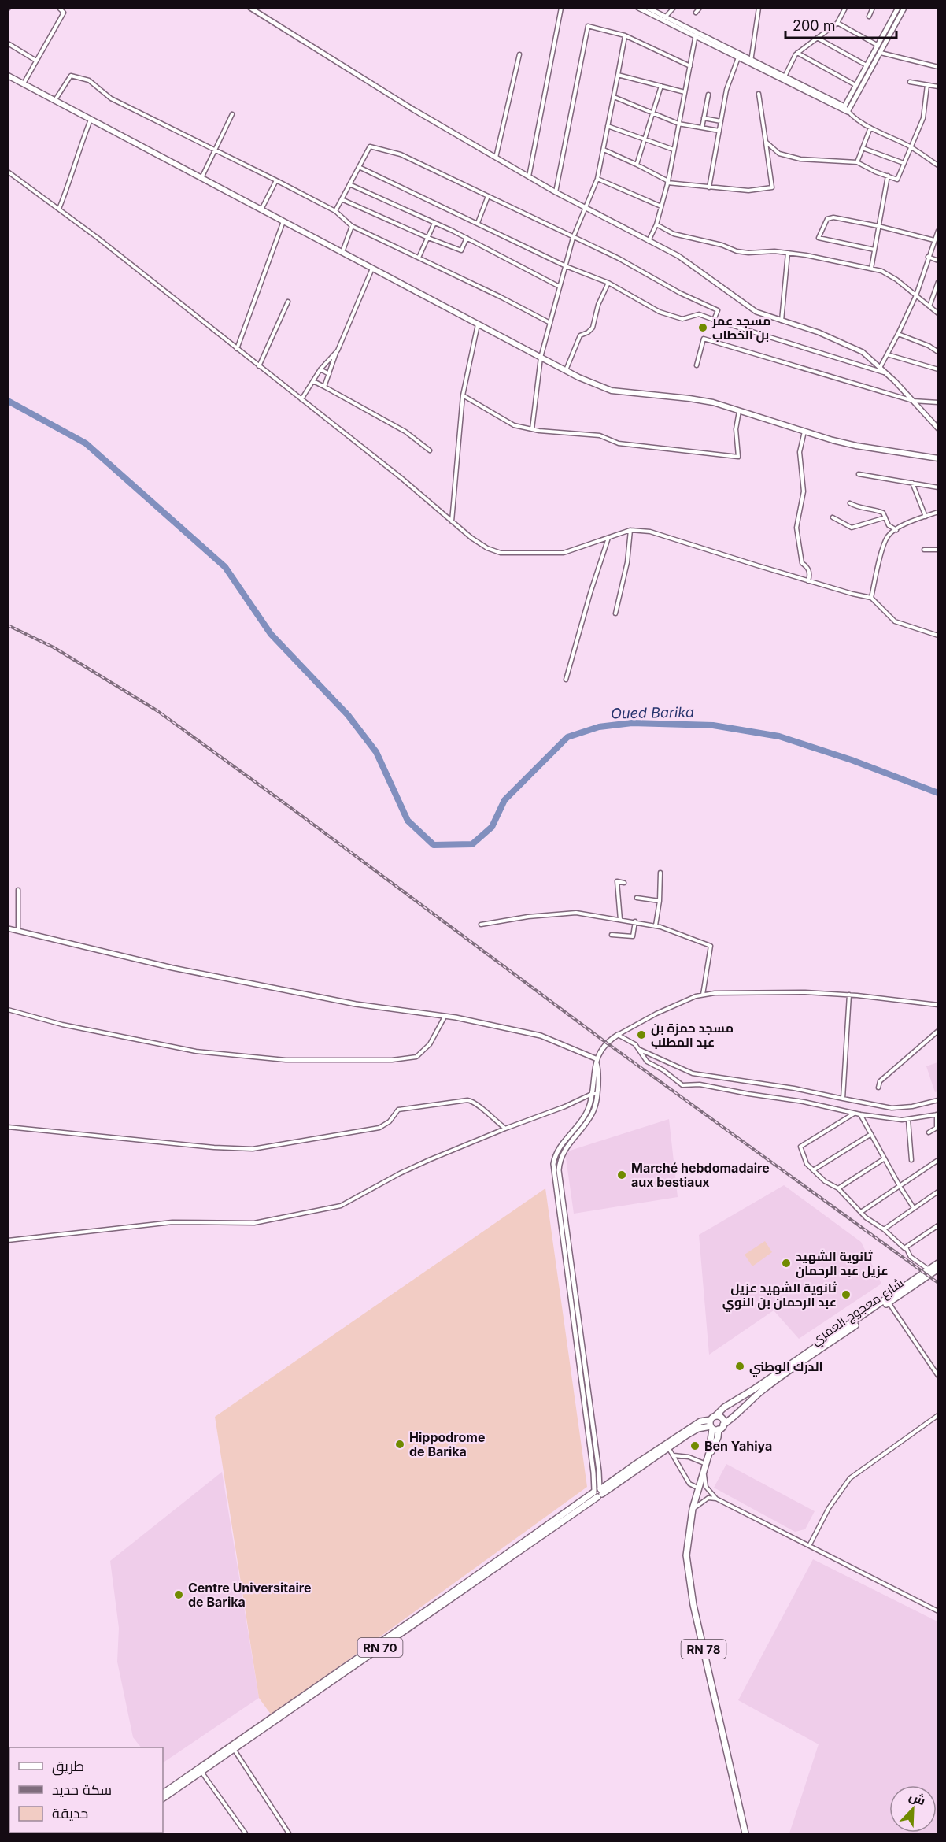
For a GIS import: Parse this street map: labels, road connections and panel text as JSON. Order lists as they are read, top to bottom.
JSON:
{
  "streets": {
    "main road": ["شارع معجوج العمري", "RN 70", "RN 78"]
  },
  "crossings": [
    ["شارع معجوج العمري", "RN 70"],
    ["شارع معجوج العمري", "RN 78"],
    ["RN 70", "RN 78"]
  ],
  "water": ["Oued Barika"],
  "places": [
    "مسجد عمر بن الخطاب",
    "مسجد حمزة بن عبد المطلب",
    "Marché hebdomadaire aux bestiaux",
    "ثانوية الشهيد عزيل عبد الرحمان",
    "ثانوية الشهيد عزيل عبد الرحمان بن النوي",
    "الدرك الوطني",
    "Hippodrome de Barika",
    "Ben Yahiya",
    "Centre Universitaire de Barika"
  ],
  "legend": ["طريق", "سكة حديد", "حديقة"],
  "scale_bar": "200 m",
  "north": "top right"
}
